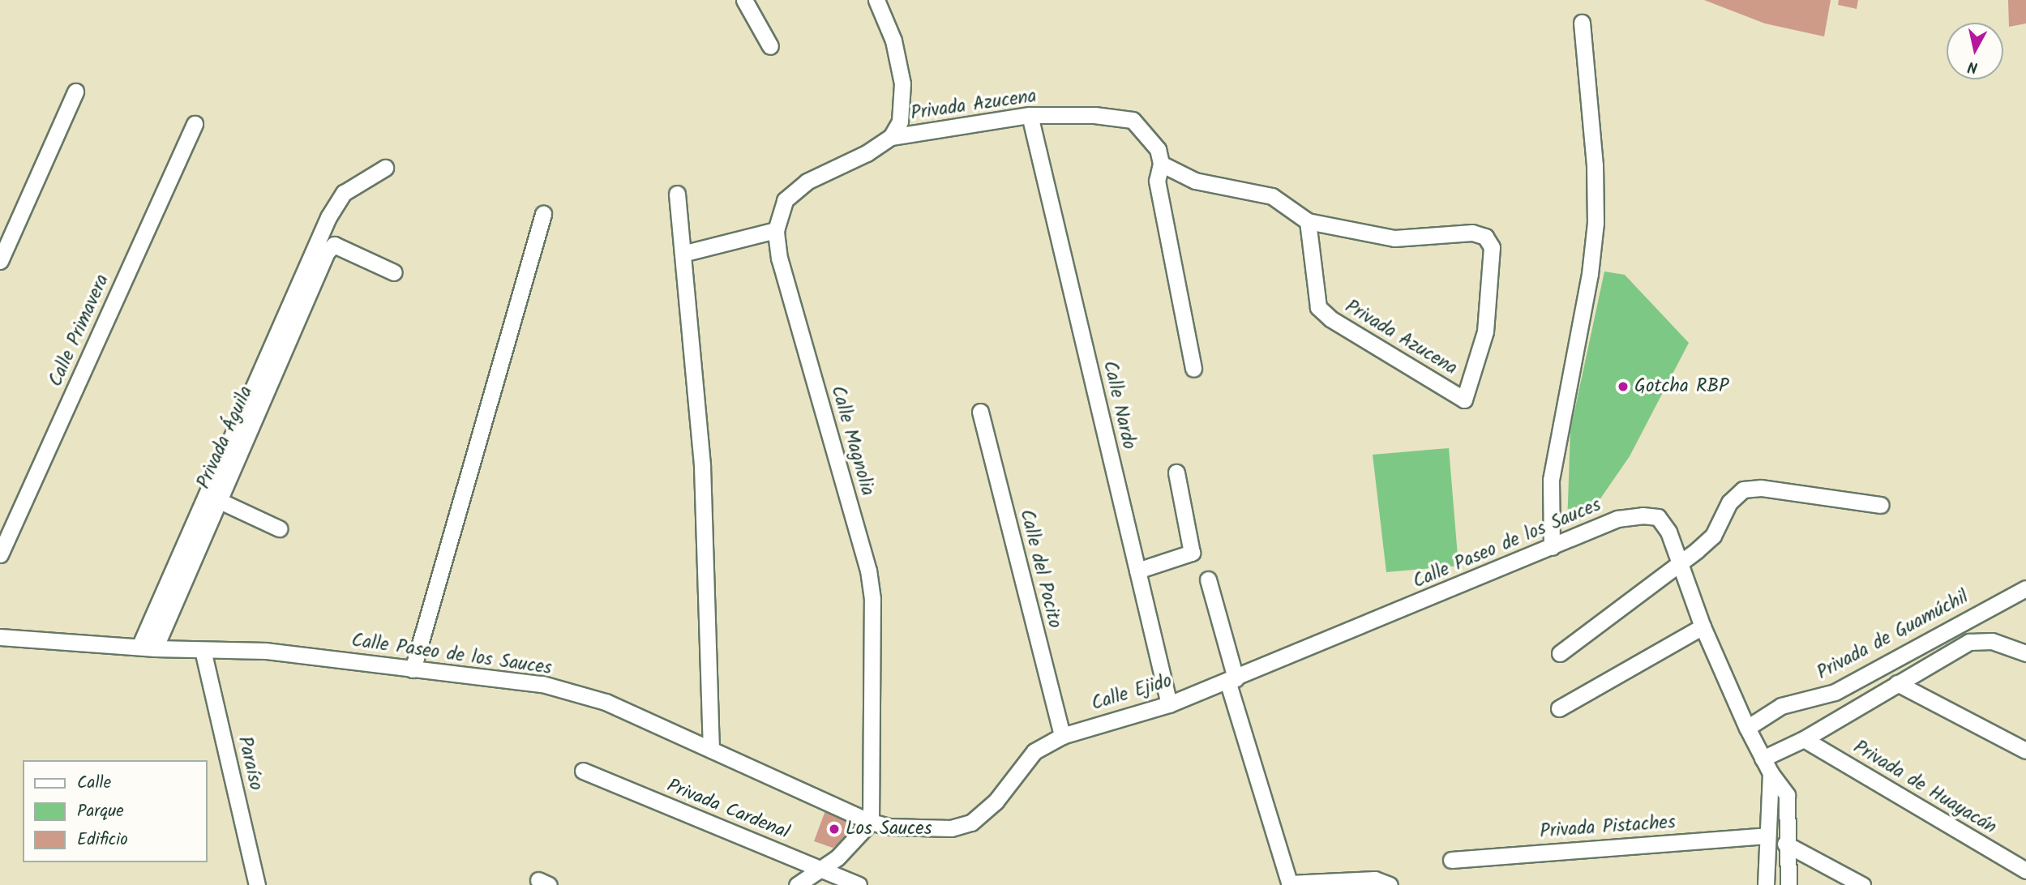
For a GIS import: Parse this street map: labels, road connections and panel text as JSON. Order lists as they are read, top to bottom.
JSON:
{
  "streets": {
    "street": [
      "Privada Azucena",
      "Calle Primavera",
      "Calle Nardo",
      "Privada Águila",
      "Calle Magnolia",
      "Calle Paseo de los Sauces",
      "Calle del Pocito",
      "Privada de Guamúchil",
      "Calle Ejido",
      "Paraíso",
      "Privada de Huayacán",
      "Privada Cardenal",
      "Privada Pistaches"
    ]
  },
  "crossings": [
    ["Privada Azucena", "Calle Nardo"],
    ["Privada Azucena", "Calle Magnolia"],
    ["Calle Nardo", "Calle Ejido"],
    ["Privada Águila", "Calle Paseo de los Sauces"],
    ["Calle Magnolia", "Calle Paseo de los Sauces"],
    ["Calle Magnolia", "Calle Ejido"],
    ["Calle Paseo de los Sauces", "Privada de Guamúchil"],
    ["Calle Paseo de los Sauces", "Calle Ejido"],
    ["Calle Paseo de los Sauces", "Paraíso"],
    ["Calle del Pocito", "Calle Ejido"]
  ],
  "places": ["Gotcha RBP", "Los Sauces"],
  "legend": ["Calle", "Parque", "Edificio"],
  "north": "bottom"
}
